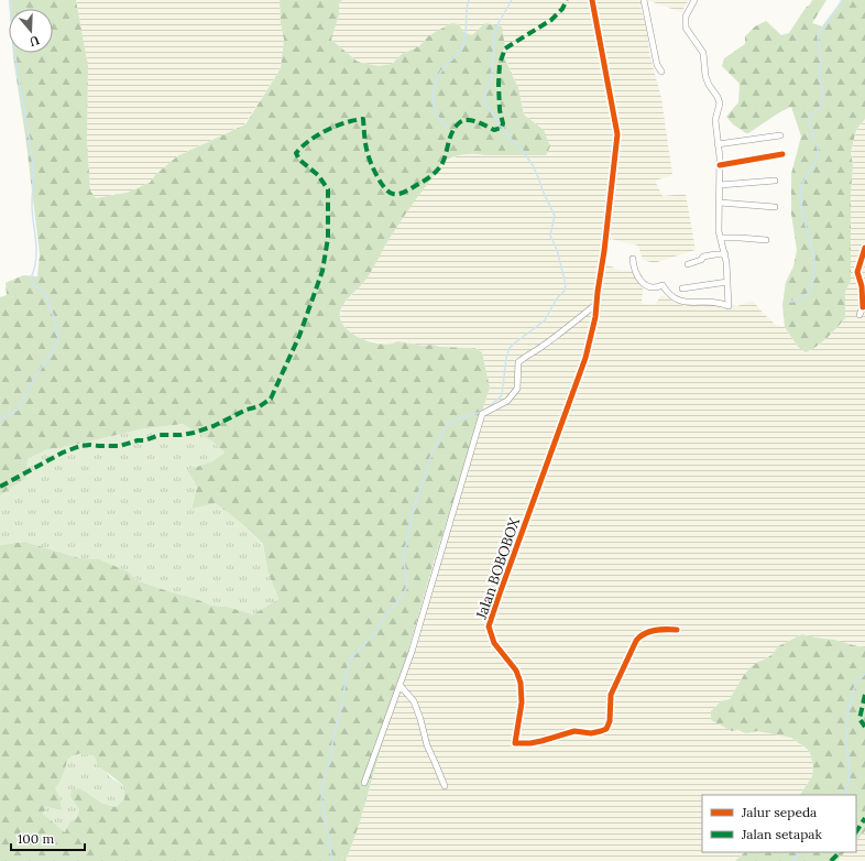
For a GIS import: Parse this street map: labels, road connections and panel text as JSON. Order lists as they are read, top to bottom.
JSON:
{
  "streets": {
    "street": ["Jalan BOBOBOX"]
  },
  "legend": ["Jalur sepeda", "Jalan setapak"],
  "scale_bar": "100 m",
  "north": "bottom"
}
